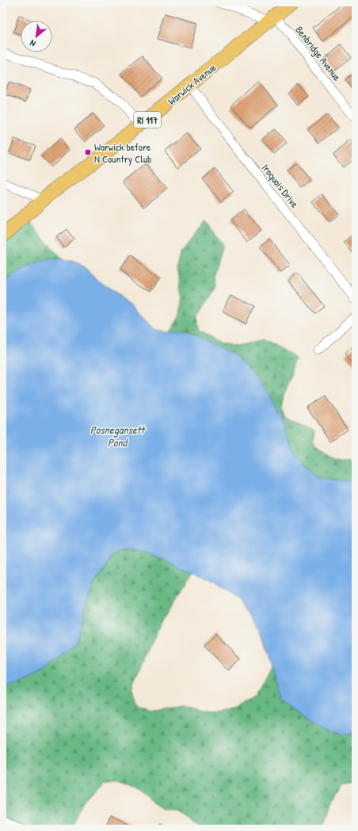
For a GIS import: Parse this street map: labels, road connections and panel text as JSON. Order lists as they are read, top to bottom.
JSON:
{
  "streets": {
    "main road": ["Warwick Avenue", "RI 117"],
    "street": ["Benbridge Avenue", "Iroquois Drive"]
  },
  "crossings": [
    ["Benbridge Avenue", "Warwick Avenue"],
    ["Warwick Avenue", "Iroquois Drive"]
  ],
  "water": ["Posnegansett Pond"],
  "places": {
    "transit": ["Warwick before N Country Club"]
  },
  "north": "bottom left"
}
